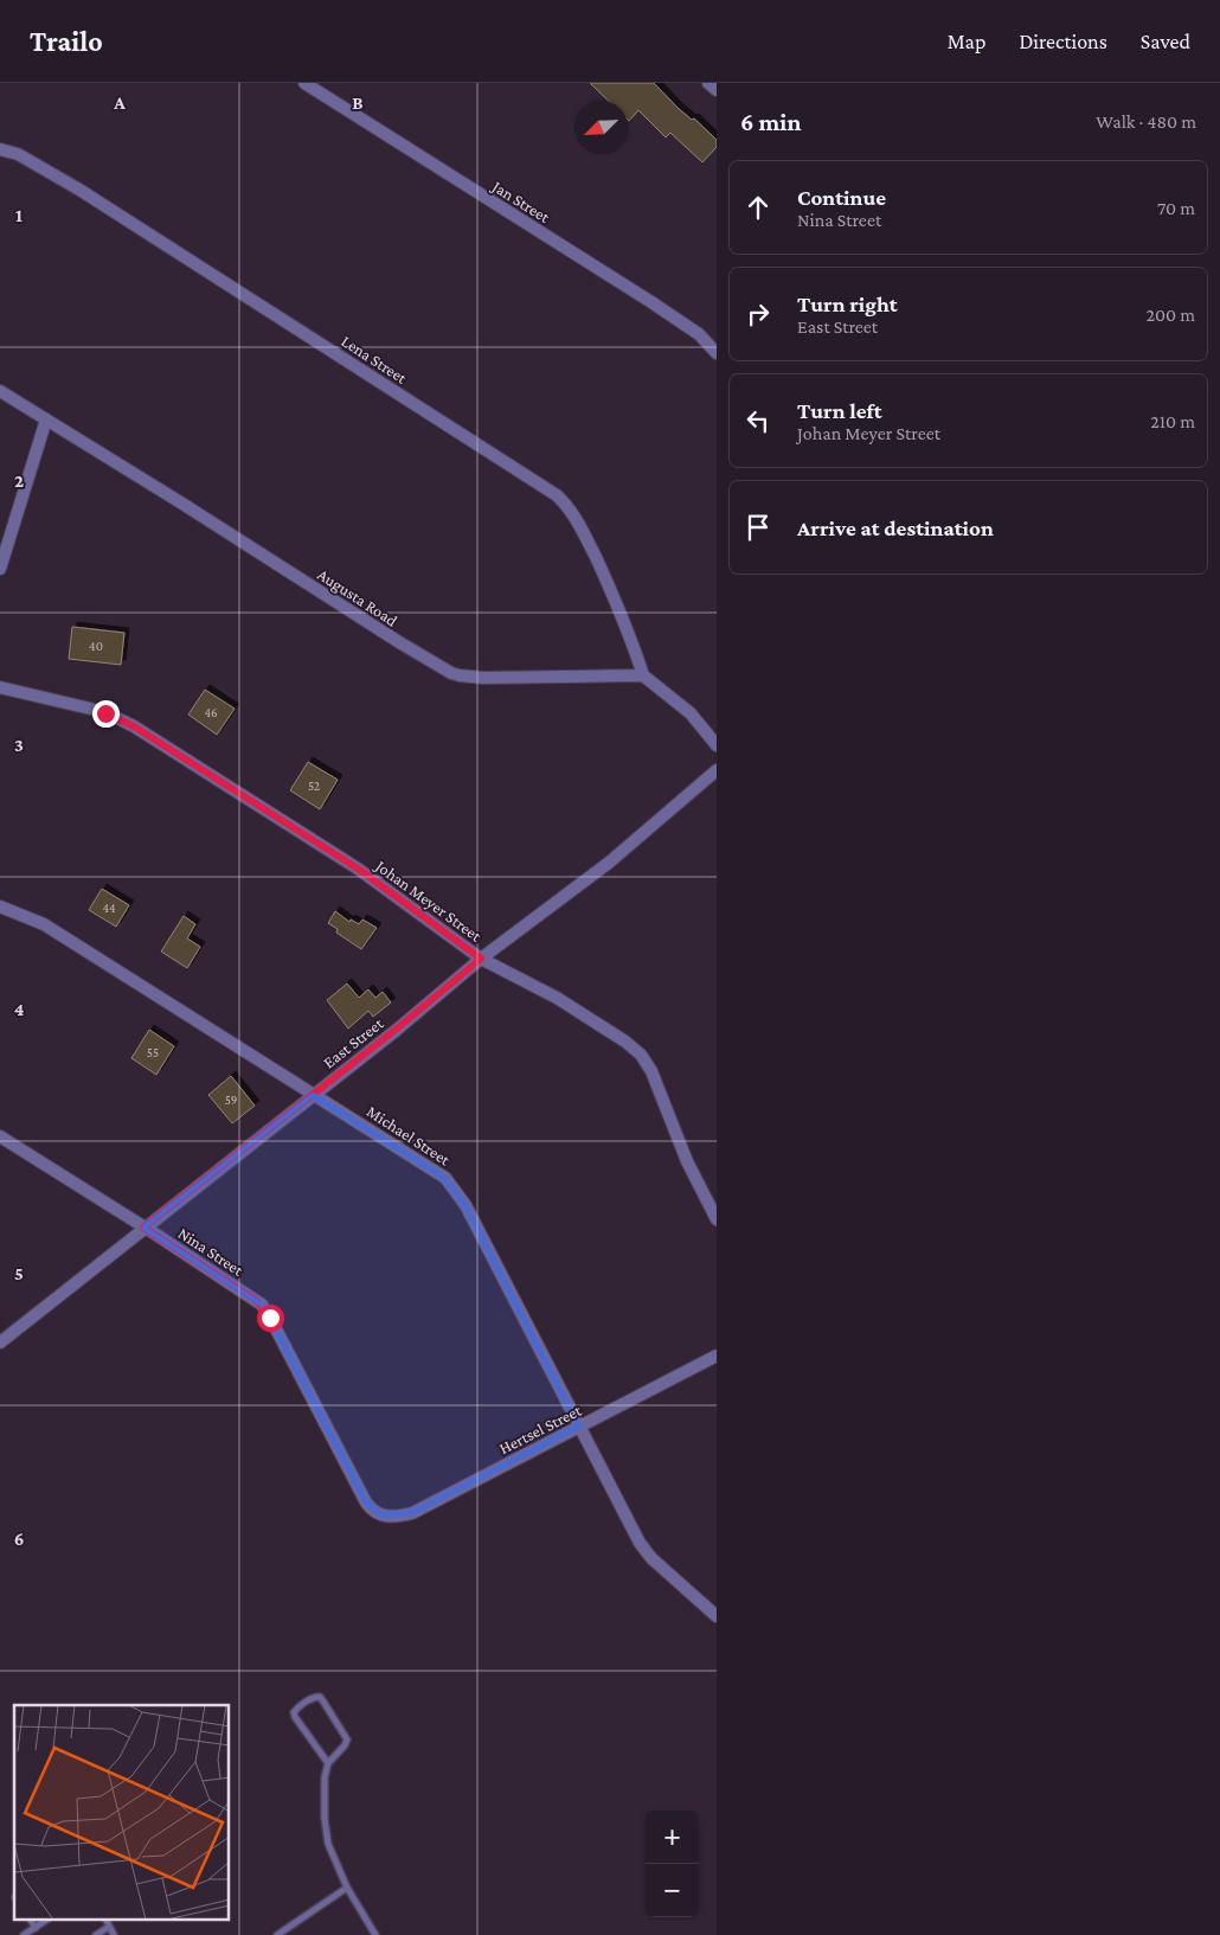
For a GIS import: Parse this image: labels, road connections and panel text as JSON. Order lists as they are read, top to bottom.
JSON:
{
  "streets": {
    "street": [
      "Jan Street",
      "Lena Street",
      "Augusta Road",
      "Johan Meyer Street",
      "East Street",
      "Michael Street",
      "Nina Street",
      "Hertsel Street"
    ]
  },
  "crossings": [
    ["Lena Street", "Augusta Road"],
    ["Johan Meyer Street", "East Street"],
    ["East Street", "Michael Street"],
    ["East Street", "Nina Street"],
    ["Michael Street", "Hertsel Street"],
    ["Nina Street", "Hertsel Street"]
  ],
  "house_numbers": [
    "40",
    "46",
    "52",
    "44",
    "55",
    "59"
  ],
  "north": "bottom left",
  "page": {
    "header": "Trailo",
    "nav": ["Map", "Directions", "Saved"],
    "heading": ["6 min", "Walk · 480 m"],
    "list": [
      ["Continue", "Nina Street", "70 m"],
      ["Turn right", "East Street", "200 m"],
      ["Turn left", "Johan Meyer Street", "210 m"],
      "Arrive at destination"
    ],
    "map_buttons": ["+", "−"]
  },
  "grid": {
    "columns": ["A", "B"],
    "rows": [
      "1",
      "2",
      "3",
      "4",
      "5",
      "6"
    ]
  }
}
